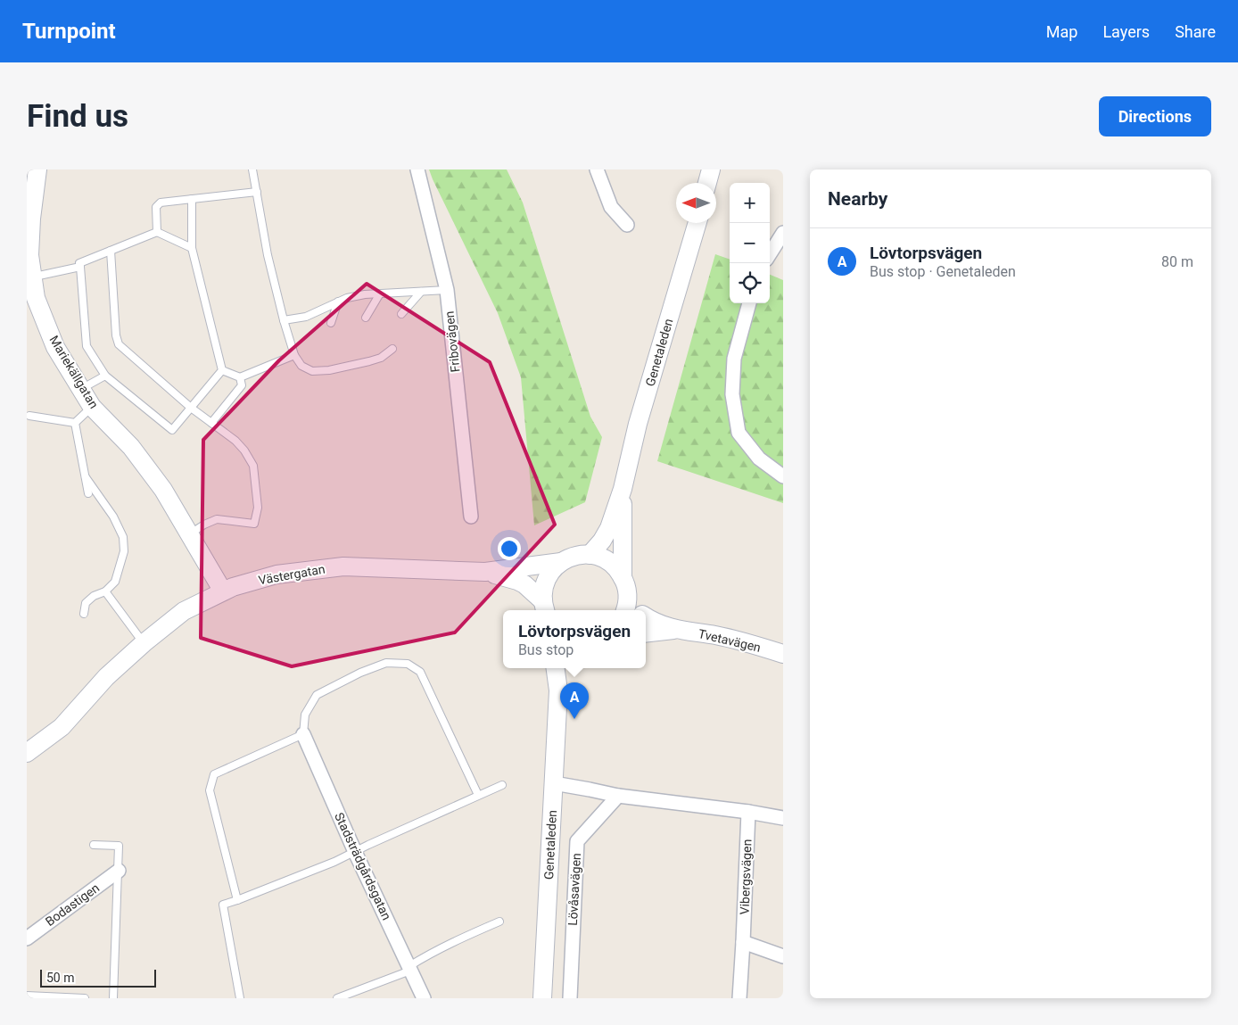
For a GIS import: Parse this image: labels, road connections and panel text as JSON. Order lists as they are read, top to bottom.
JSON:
{
  "streets": {
    "main road": [
      "Genetaleden",
      "Mariekällgatan",
      "Västergatan",
      "Tvetavägen"
    ],
    "street": [
      "Fribovägen",
      "Stadsträdgårdsgatan",
      "Vibergsvägen",
      "Lövåsavägen",
      "Bodastigen"
    ]
  },
  "crossings": [
    ["Genetaleden", "Västergatan"],
    ["Mariekällgatan", "Västergatan"]
  ],
  "scale_bar": "50 m",
  "north": "left",
  "page": {
    "header": "Turnpoint",
    "nav": ["Map", "Layers", "Share"],
    "buttons": "Directions",
    "title": "Find us",
    "heading": "Nearby",
    "map_buttons": ["+", "−"],
    "list": [
      {
        "mark": "A",
        "name": "Lövtorpsvägen",
        "note": "Bus stop · Genetaleden",
        "value": "80 m"
      }
    ],
    "popup": ["Lövtorpsvägen", "Bus stop"],
    "pins": "A",
    "scale": "50 m"
  }
}
